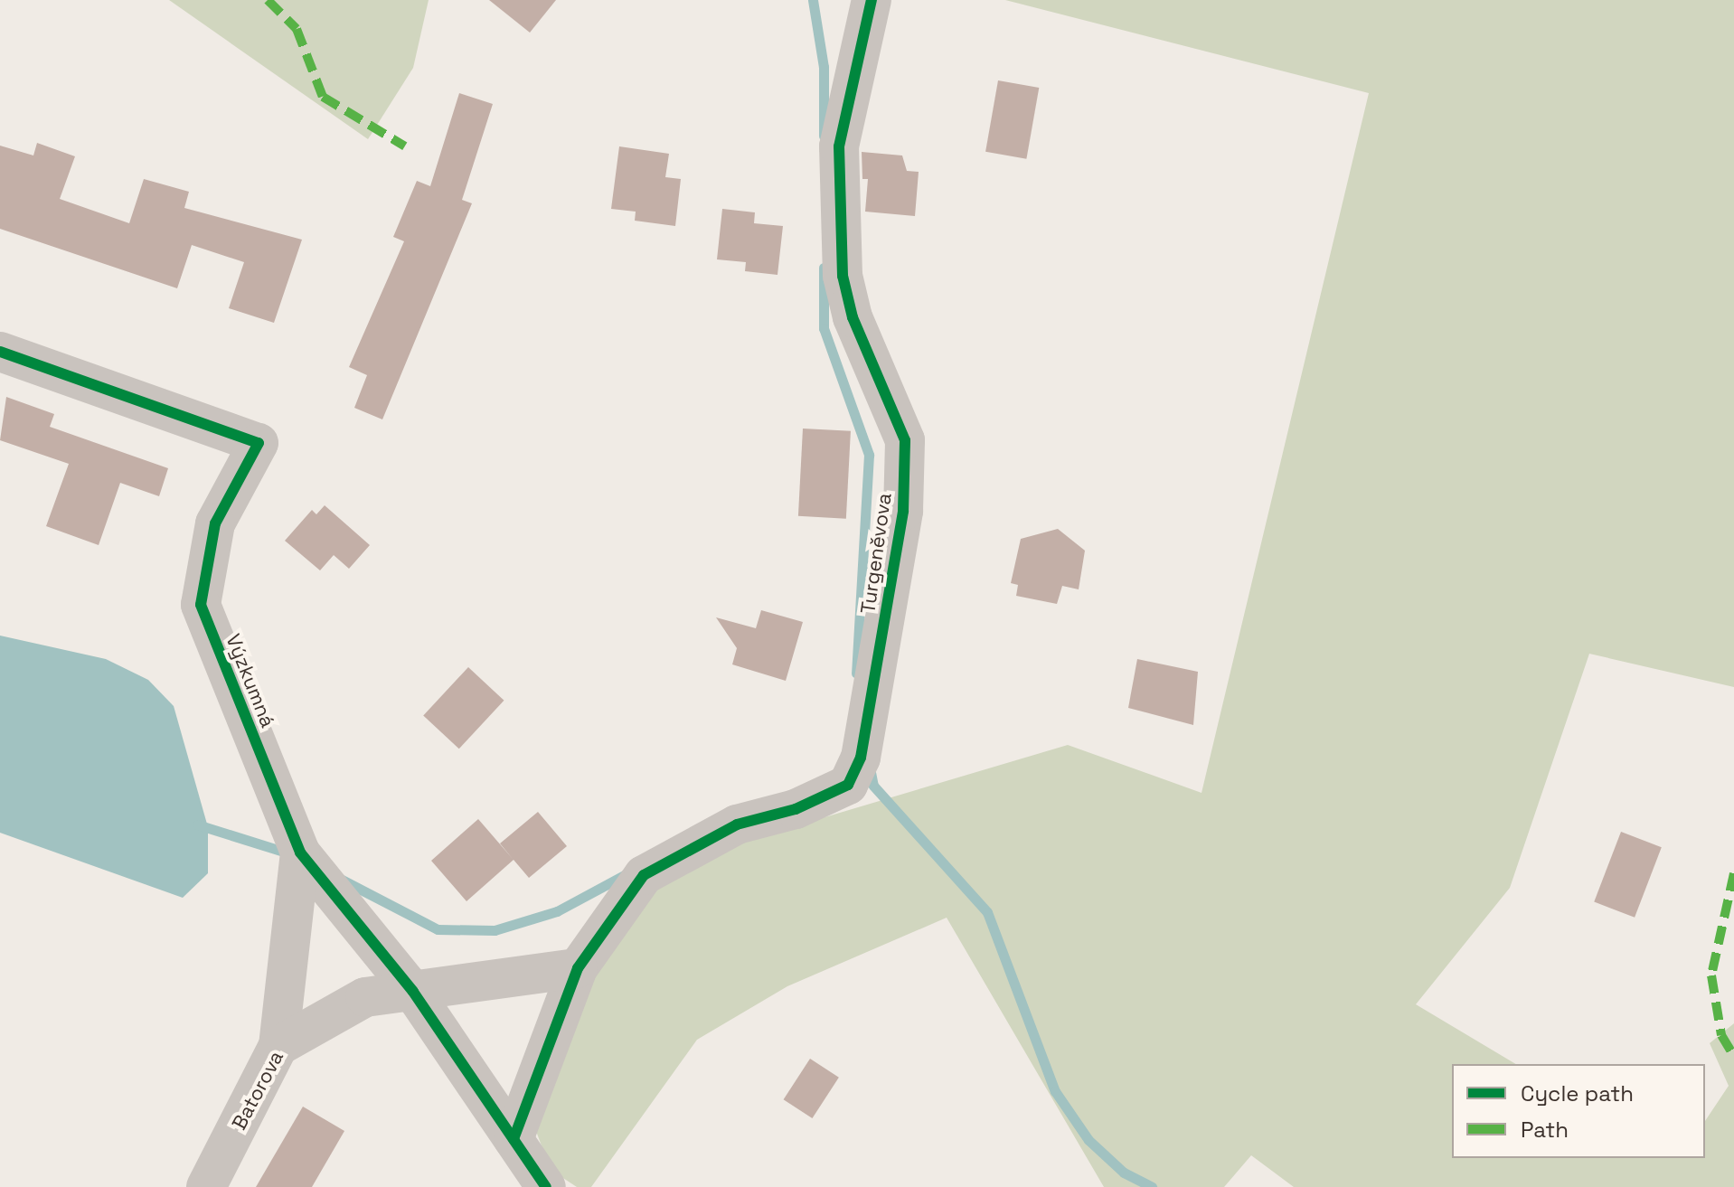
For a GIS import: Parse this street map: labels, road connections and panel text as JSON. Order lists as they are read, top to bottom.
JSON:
{
  "streets": {
    "street": ["Turgeněvova", "Výzkumná", "Batorova"]
  },
  "crossings": [
    ["Turgeněvova", "Výzkumná"],
    ["Turgeněvova", "Batorova"],
    ["Výzkumná", "Batorova"]
  ],
  "legend": ["Cycle path", "Path"]
}
